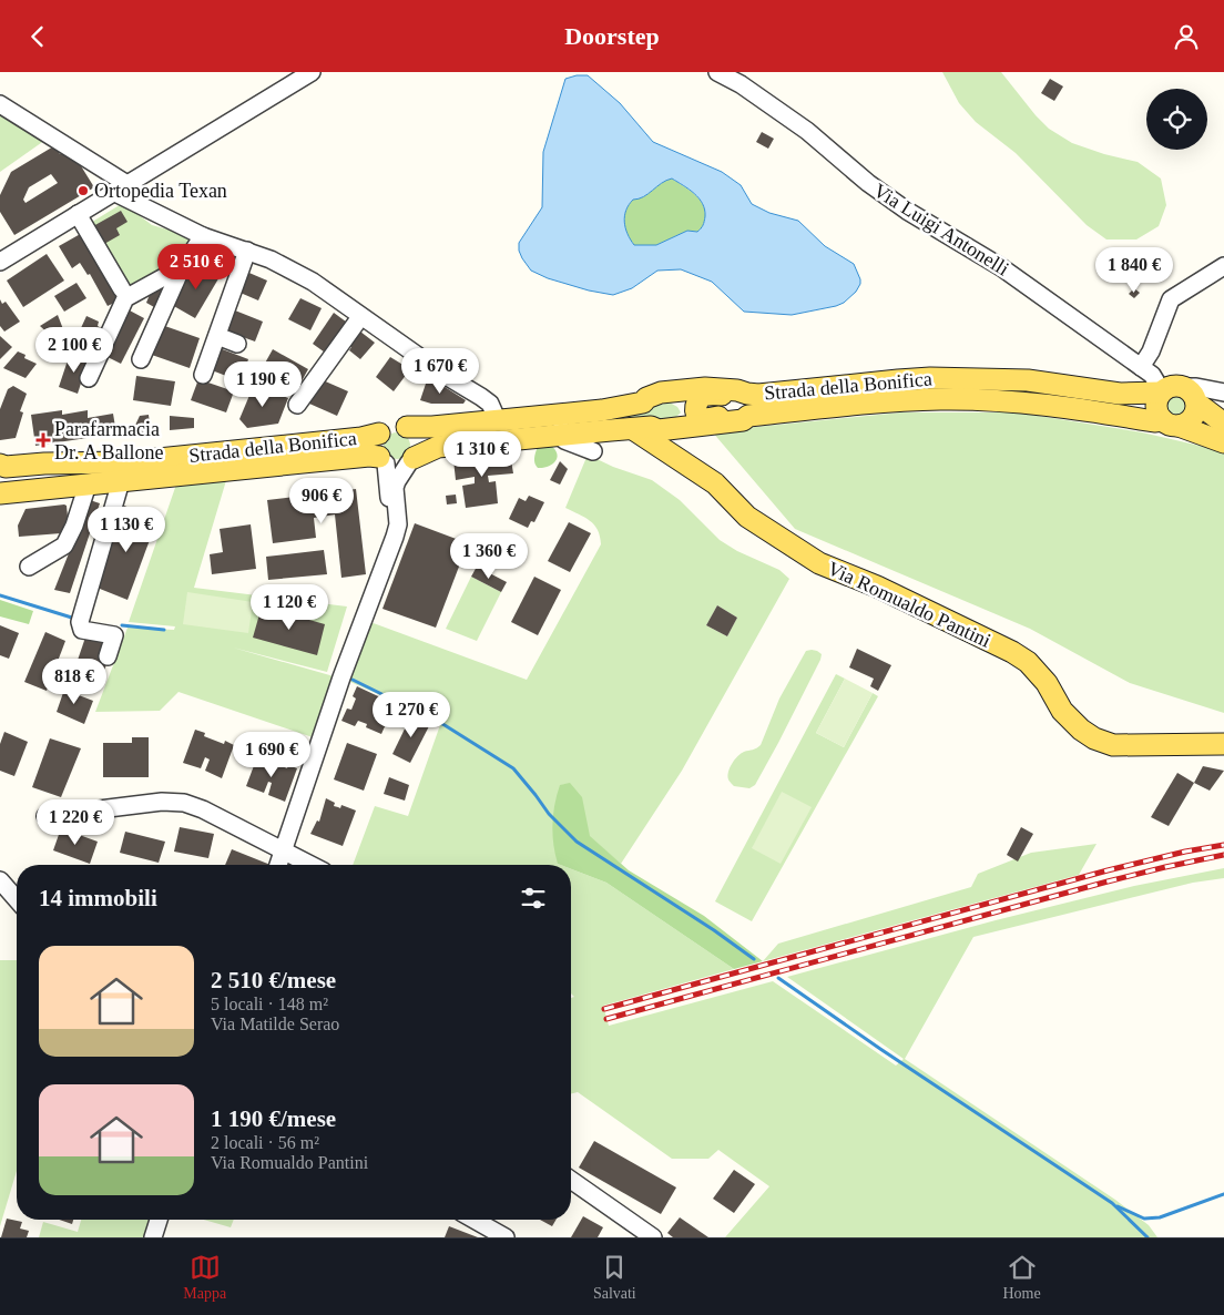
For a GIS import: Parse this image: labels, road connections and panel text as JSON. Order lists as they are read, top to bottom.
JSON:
{
  "streets": {
    "main road": ["Strada della Bonifica", "Via Romualdo Pantini"],
    "street": ["Via Luigi Antonelli"]
  },
  "crossings": [
    ["Via Luigi Antonelli", "Strada della Bonifica"],
    ["Strada della Bonifica", "Via Romualdo Pantini"]
  ],
  "places": {
    "other": ["Ortopedia Texan"],
    "health": ["Parafarmacia Dr. A Ballone"]
  },
  "page": {
    "header": "Doorstep",
    "price": [
      "2 510 €",
      "1 840 €",
      "2 100 €",
      "1 670 €",
      "1 190 €",
      "1 310 €",
      "906 €",
      "1 130 €",
      "1 360 €",
      "1 120 €",
      "818 €",
      "1 270 €",
      "1 690 €",
      "1 220 €"
    ],
    "heading": "14 immobili",
    "list": [
      {
        "name": "2 510 €/mese",
        "note": "5 locali · 148 m² · Via Matilde Serao"
      },
      {
        "name": "1 190 €/mese",
        "note": "2 locali · 56 m² · Via Romualdo Pantini"
      }
    ],
    "tabs": ["Mappa", "Salvati", "Home"]
  }
}
